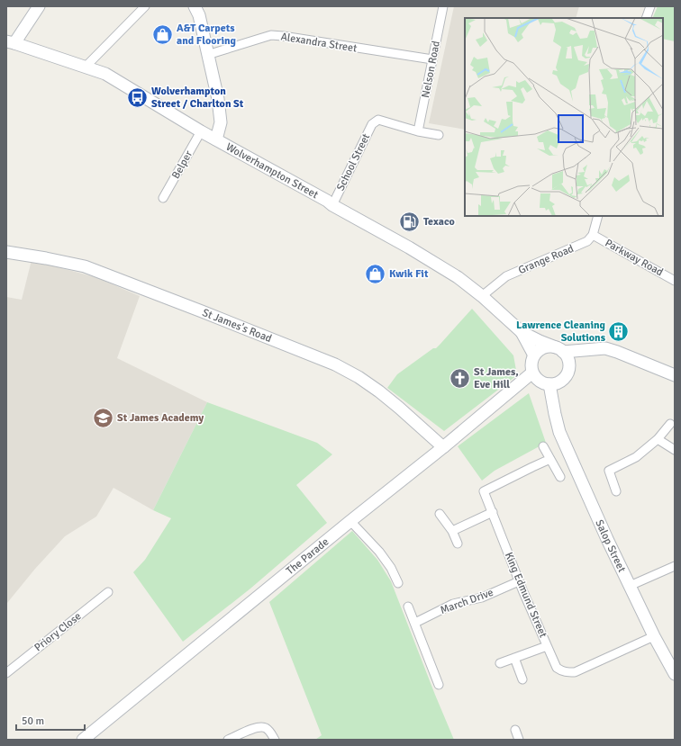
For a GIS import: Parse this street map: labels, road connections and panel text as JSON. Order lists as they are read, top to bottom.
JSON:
{
  "streets": {
    "main road": [
      "Wolverhampton Street",
      "St James's Road",
      "Salop Street",
      "The Parade"
    ],
    "street": [
      "Alexandra Street",
      "Nelson Road",
      "School Street",
      "Belper",
      "Parkway Road",
      "Grange Road",
      "King Edmund Street",
      "March Drive",
      "Priory Close"
    ]
  },
  "crossings": [
    ["Alexandra Street", "Nelson Road"],
    ["Nelson Road", "School Street"],
    ["School Street", "Wolverhampton Street"],
    ["Belper", "Wolverhampton Street"],
    ["Wolverhampton Street", "Grange Road"],
    ["Wolverhampton Street", "Salop Street"],
    ["Wolverhampton Street", "The Parade"],
    ["Parkway Road", "Grange Road"],
    ["St James's Road", "The Parade"],
    ["Salop Street", "The Parade"],
    ["Salop Street", "King Edmund Street"],
    ["King Edmund Street", "March Drive"]
  ],
  "places": {
    "shop": ["A&T Carpets and Flooring", "Kwik Fit"],
    "bus stop": ["Wolverhampton Street / Charlton St"],
    "fuel station": ["Texaco"],
    "building": ["Lawrence Cleaning Solutions"],
    "church": ["St James, Eve Hill"],
    "school or university": ["St James Academy"]
  },
  "scale_bar": "50 m"
}
